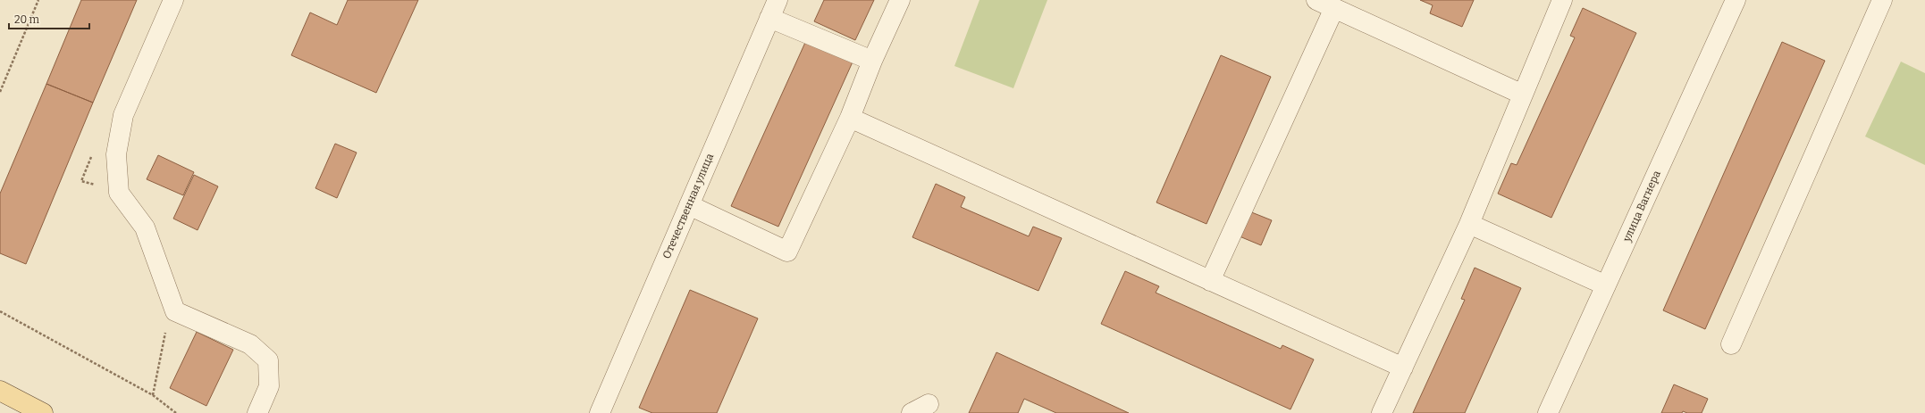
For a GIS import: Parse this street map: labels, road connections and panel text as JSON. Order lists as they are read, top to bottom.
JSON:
{
  "streets": {
    "street": ["Отечественная улица", "улица Вагнера"]
  },
  "scale_bar": "20 m"
}
